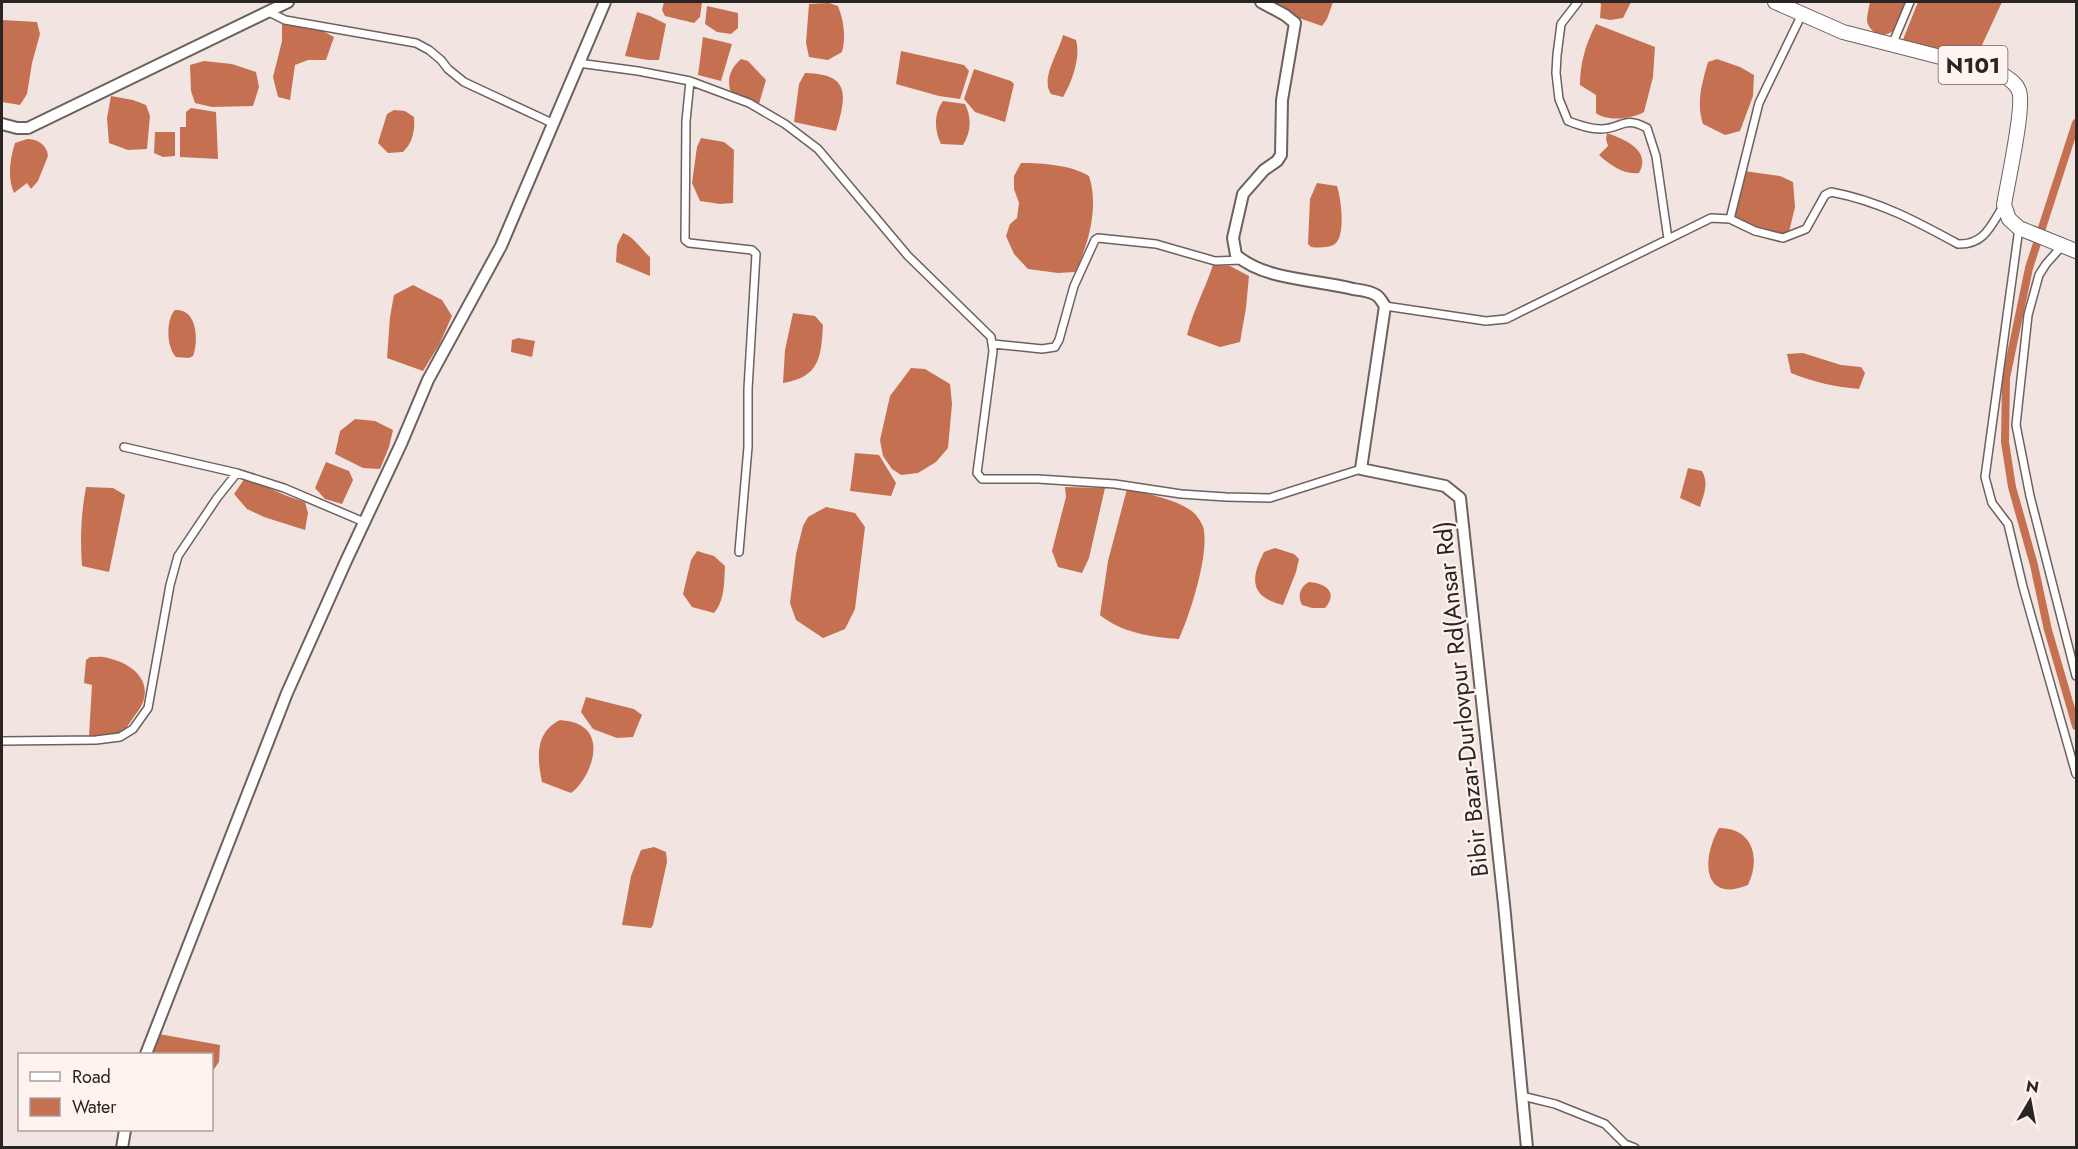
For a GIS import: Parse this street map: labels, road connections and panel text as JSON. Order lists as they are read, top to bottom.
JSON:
{
  "streets": {
    "highway": ["N101"],
    "street": ["Bibir Bazar-Durlovpur Rd(Ansar Rd)"]
  },
  "legend": ["Road", "Water"],
  "north": "top"
}
